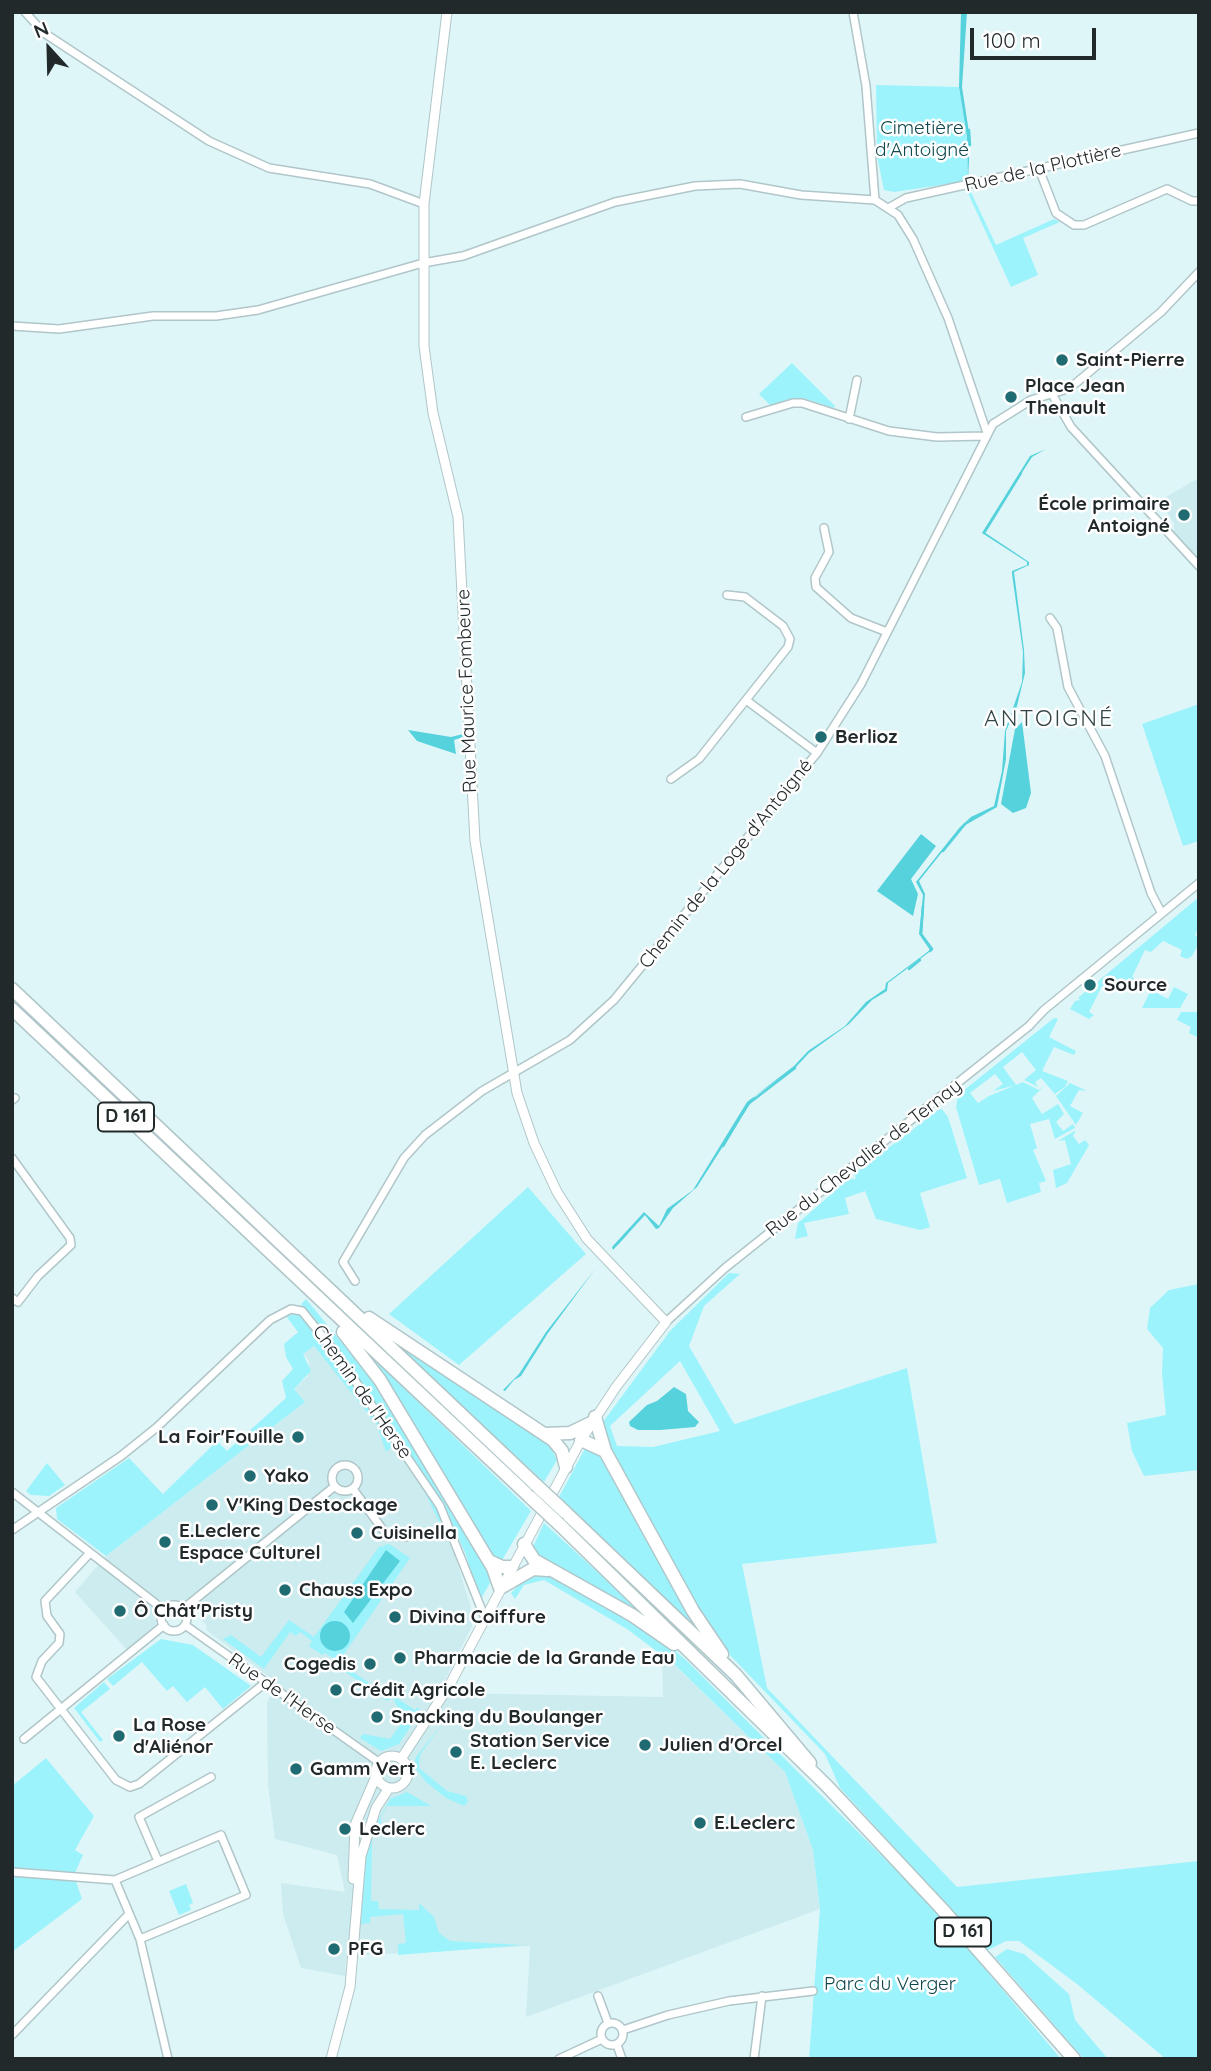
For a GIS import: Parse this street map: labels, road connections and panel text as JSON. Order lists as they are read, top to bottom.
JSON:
{
  "streets": {
    "main road": ["D 161"],
    "street": [
      "Rue de la Plottière",
      "Rue Maurice Fombeure",
      "Chemin de la Loge d'Antoigné",
      "Rue du Chevalier de Ternay",
      "Chemin de l'Herse",
      "Rue de l'Herse"
    ]
  },
  "crossings": [
    ["Rue Maurice Fombeure", "Chemin de la Loge d'Antoigné"],
    ["Rue Maurice Fombeure", "Rue du Chevalier de Ternay"],
    ["Rue du Chevalier de Ternay", "Chemin de l'Herse"],
    ["Rue du Chevalier de Ternay", "Rue de l'Herse"]
  ],
  "districts": ["ANTOIGNÉ"],
  "parks": ["Cimetière d'Antoigné", "Parc du Verger"],
  "places": [
    "Saint-Pierre",
    "Place Jean Thenault",
    "École primaire Antoigné",
    "Berlioz",
    "Source",
    "La Foir'Fouille",
    "Yako",
    "V'King Destockage",
    "Cuisinella",
    "E.Leclerc Espace Culturel",
    "Chauss Expo",
    "Ô Chât'Pristy",
    "Divina Coiffure",
    "Pharmacie de la Grande Eau",
    "Cogedis",
    "Crédit Agricole",
    "Snacking du Boulanger",
    "La Rose d'Aliénor",
    "Julien d'Orcel",
    "Station Service E. Leclerc",
    "Gamm Vert",
    "E.Leclerc",
    "Leclerc",
    "PFG"
  ],
  "scale_bar": "100 m",
  "north": "top"
}
